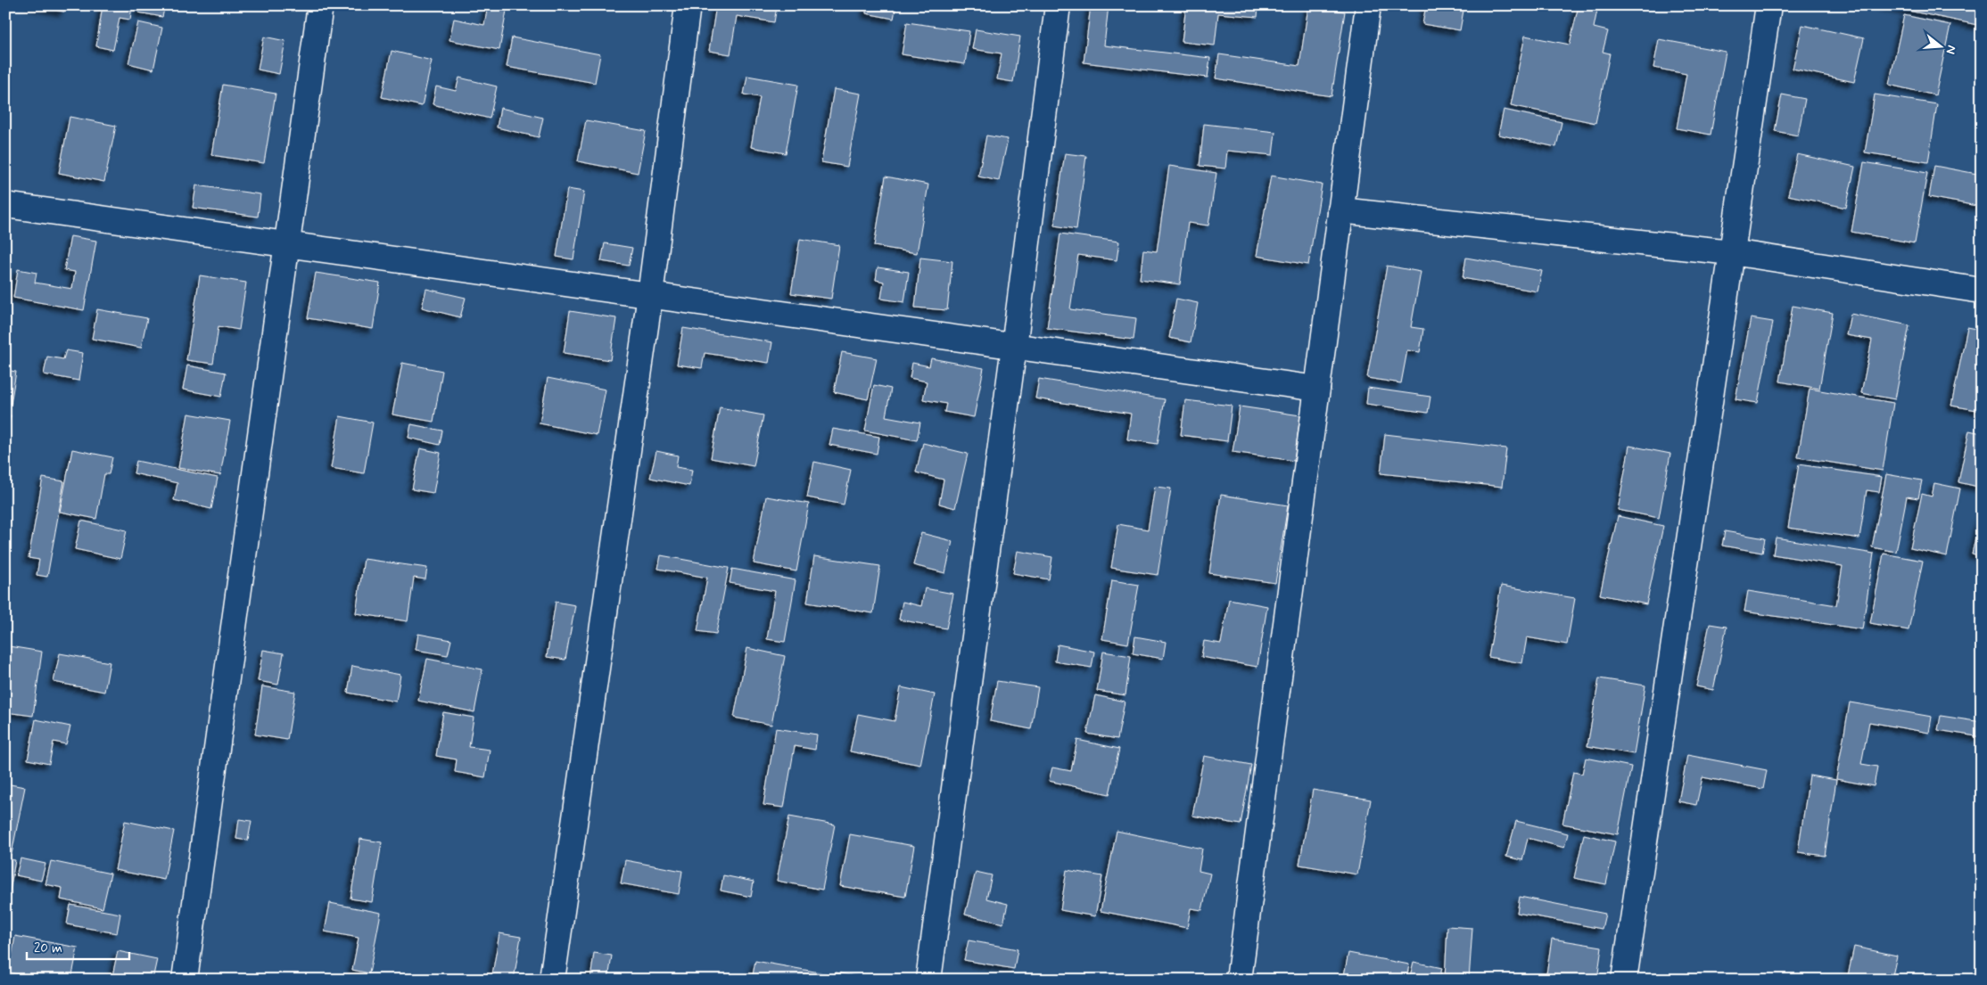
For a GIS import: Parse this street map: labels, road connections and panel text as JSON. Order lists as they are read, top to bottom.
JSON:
{
  "scale_bar": "20 m",
  "north": "right"
}
